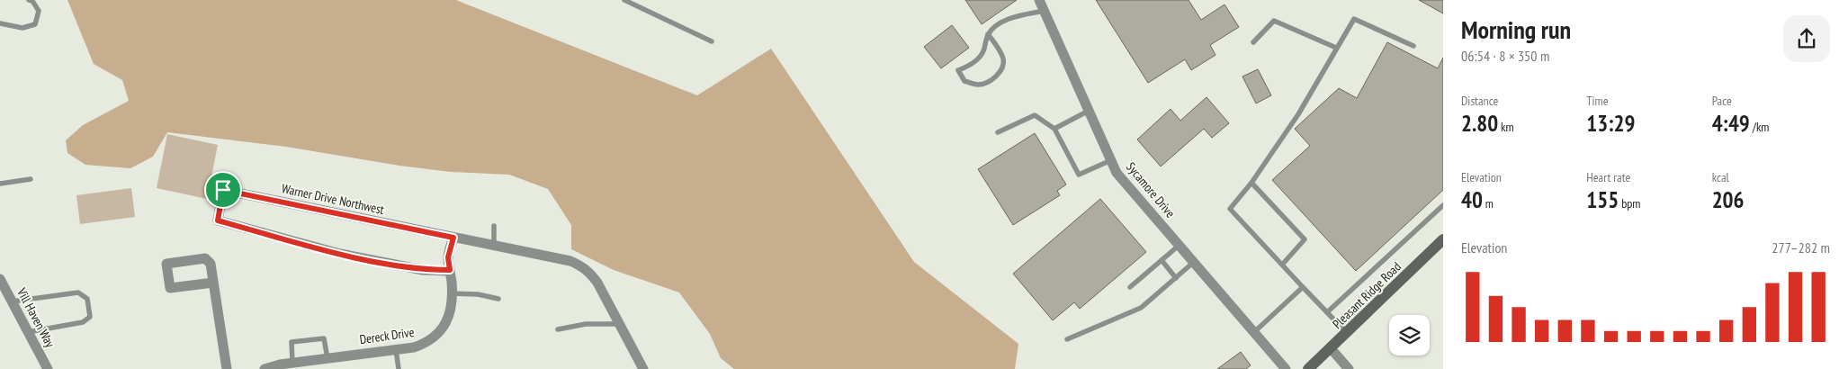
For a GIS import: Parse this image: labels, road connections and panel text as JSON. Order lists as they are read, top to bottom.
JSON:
{
  "streets": {
    "main road": ["Pleasant Ridge Road"],
    "street": [
      "Sycamore Drive",
      "Warner Drive Northwest",
      "Vill Haven Way",
      "Dereck Drive"
    ]
  },
  "crossings": [
    ["Warner Drive Northwest", "Dereck Drive"]
  ],
  "page": {
    "heading": ["Morning run", "06:54 · 8 × 350 m"],
    "stats": [
      ["Distance", "2.80 km"],
      ["Time", "13:29"],
      ["Pace", "4:49 /km"],
      ["Elevation", "40 m"],
      ["Heart rate", "155 bpm"],
      ["kcal", "206"]
    ],
    "chart": ["Elevation", "277–282 m"]
  }
}
